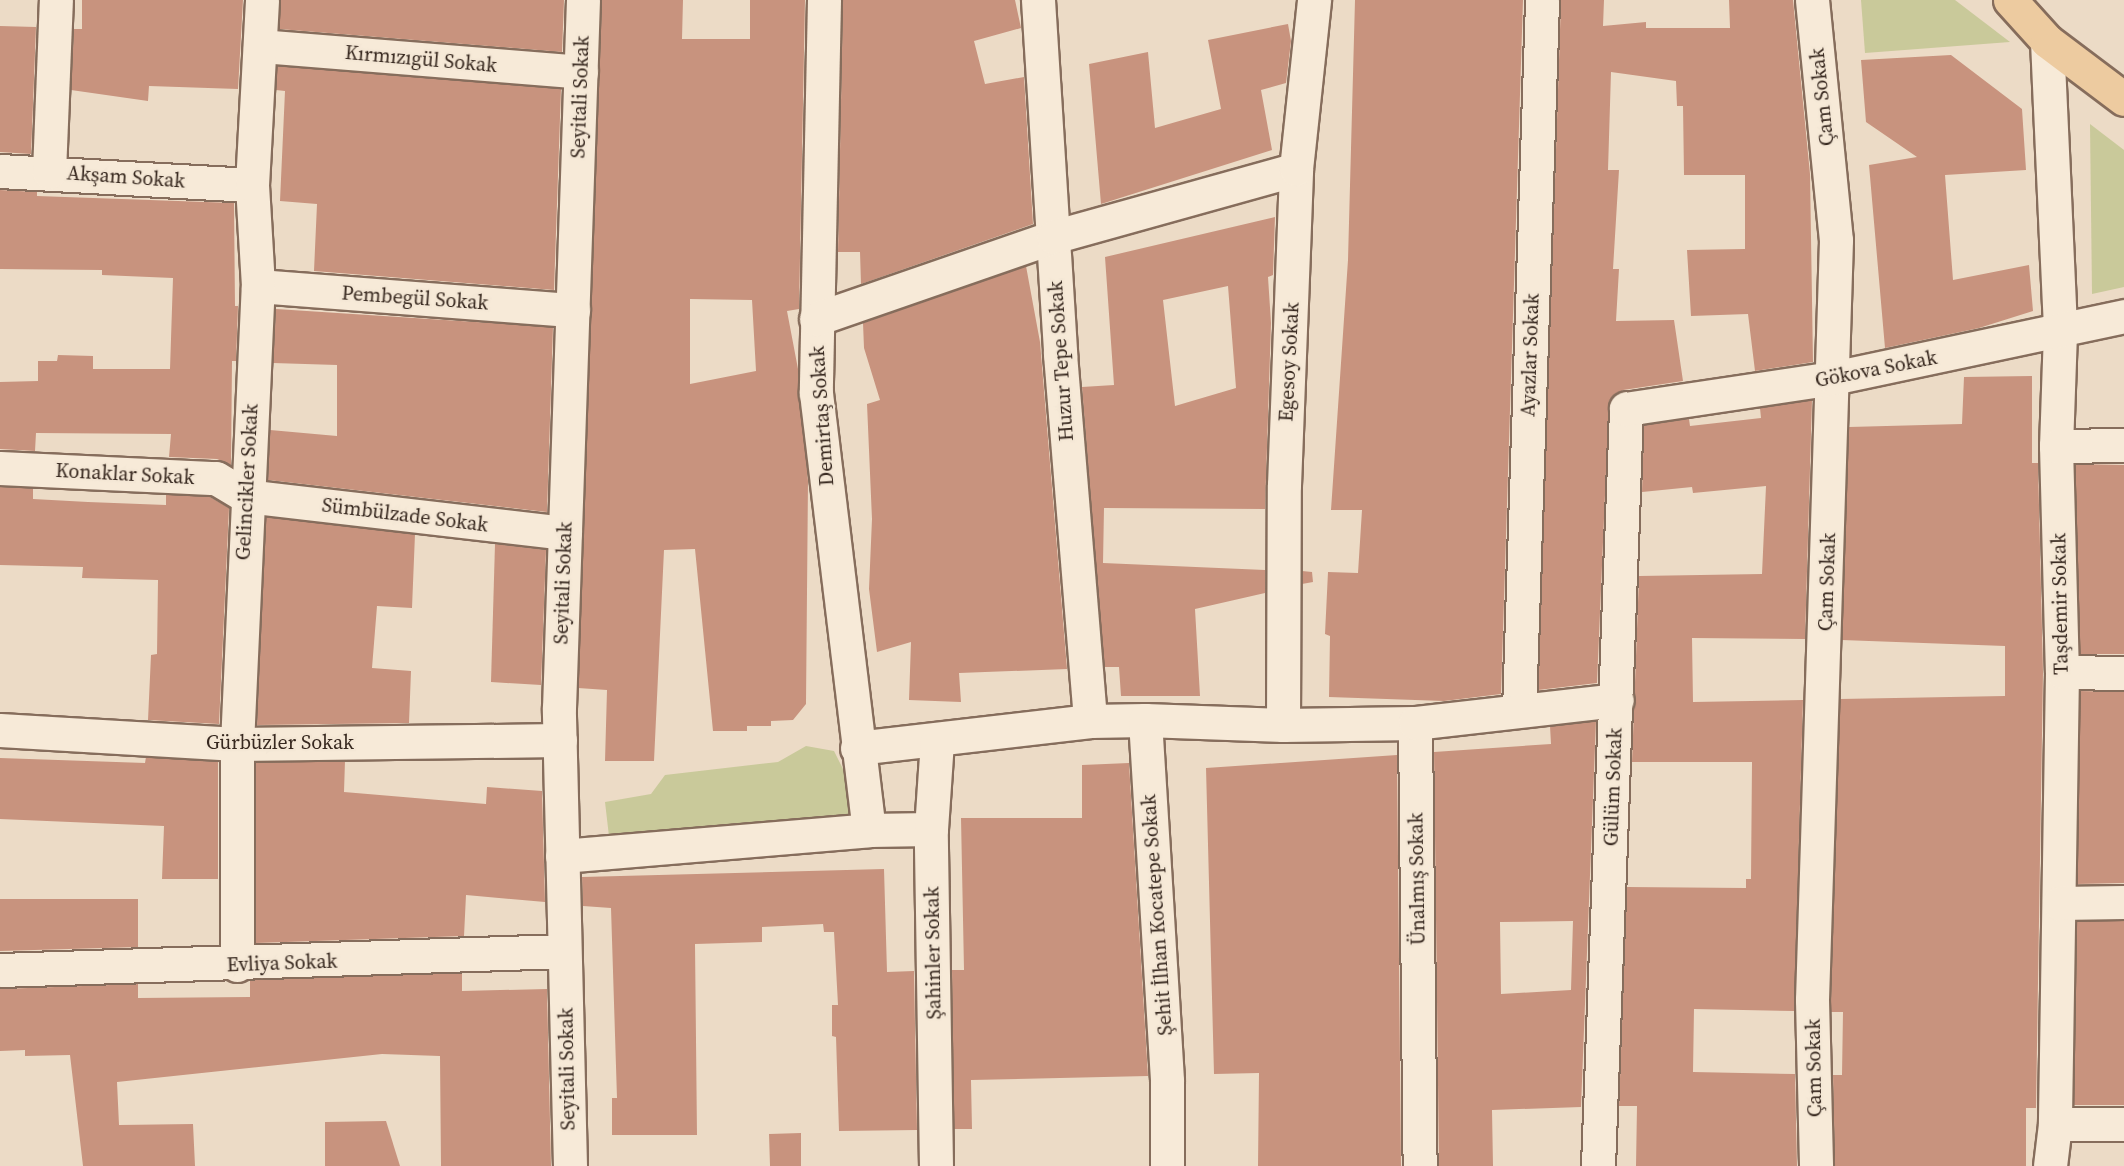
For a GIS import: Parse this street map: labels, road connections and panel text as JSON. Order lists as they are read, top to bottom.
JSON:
{
  "streets": {
    "street": [
      "Kırmızıgül Sokak",
      "Seyitali Sokak",
      "Çam Sokak",
      "Akşam Sokak",
      "Pembegül Sokak",
      "Ayazlar Sokak",
      "Huzur Tepe Sokak",
      "Egesoy Sokak",
      "Gökova Sokak",
      "Demirtaş Sokak",
      "Konaklar Sokak",
      "Gelincikler Sokak",
      "Sümbülzade Sokak",
      "Taşdemir Sokak",
      "Gürbüzler Sokak",
      "Gülüm Sokak",
      "Ünalmış Sokak",
      "Şehit İlhan Kocatepe Sokak",
      "Şahinler Sokak",
      "Evliya Sokak"
    ]
  },
  "crossings": [
    ["Kırmızıgül Sokak", "Seyitali Sokak"],
    ["Kırmızıgül Sokak", "Gelincikler Sokak"],
    ["Seyitali Sokak", "Pembegül Sokak"],
    ["Seyitali Sokak", "Sümbülzade Sokak"],
    ["Seyitali Sokak", "Gürbüzler Sokak"],
    ["Seyitali Sokak", "Evliya Sokak"],
    ["Çam Sokak", "Gökova Sokak"],
    ["Akşam Sokak", "Gelincikler Sokak"],
    ["Pembegül Sokak", "Gelincikler Sokak"],
    ["Gökova Sokak", "Taşdemir Sokak"],
    ["Gökova Sokak", "Gülüm Sokak"],
    ["Konaklar Sokak", "Gelincikler Sokak"],
    ["Konaklar Sokak", "Sümbülzade Sokak"],
    ["Gelincikler Sokak", "Sümbülzade Sokak"],
    ["Gelincikler Sokak", "Gürbüzler Sokak"],
    ["Gelincikler Sokak", "Evliya Sokak"]
  ]
}
